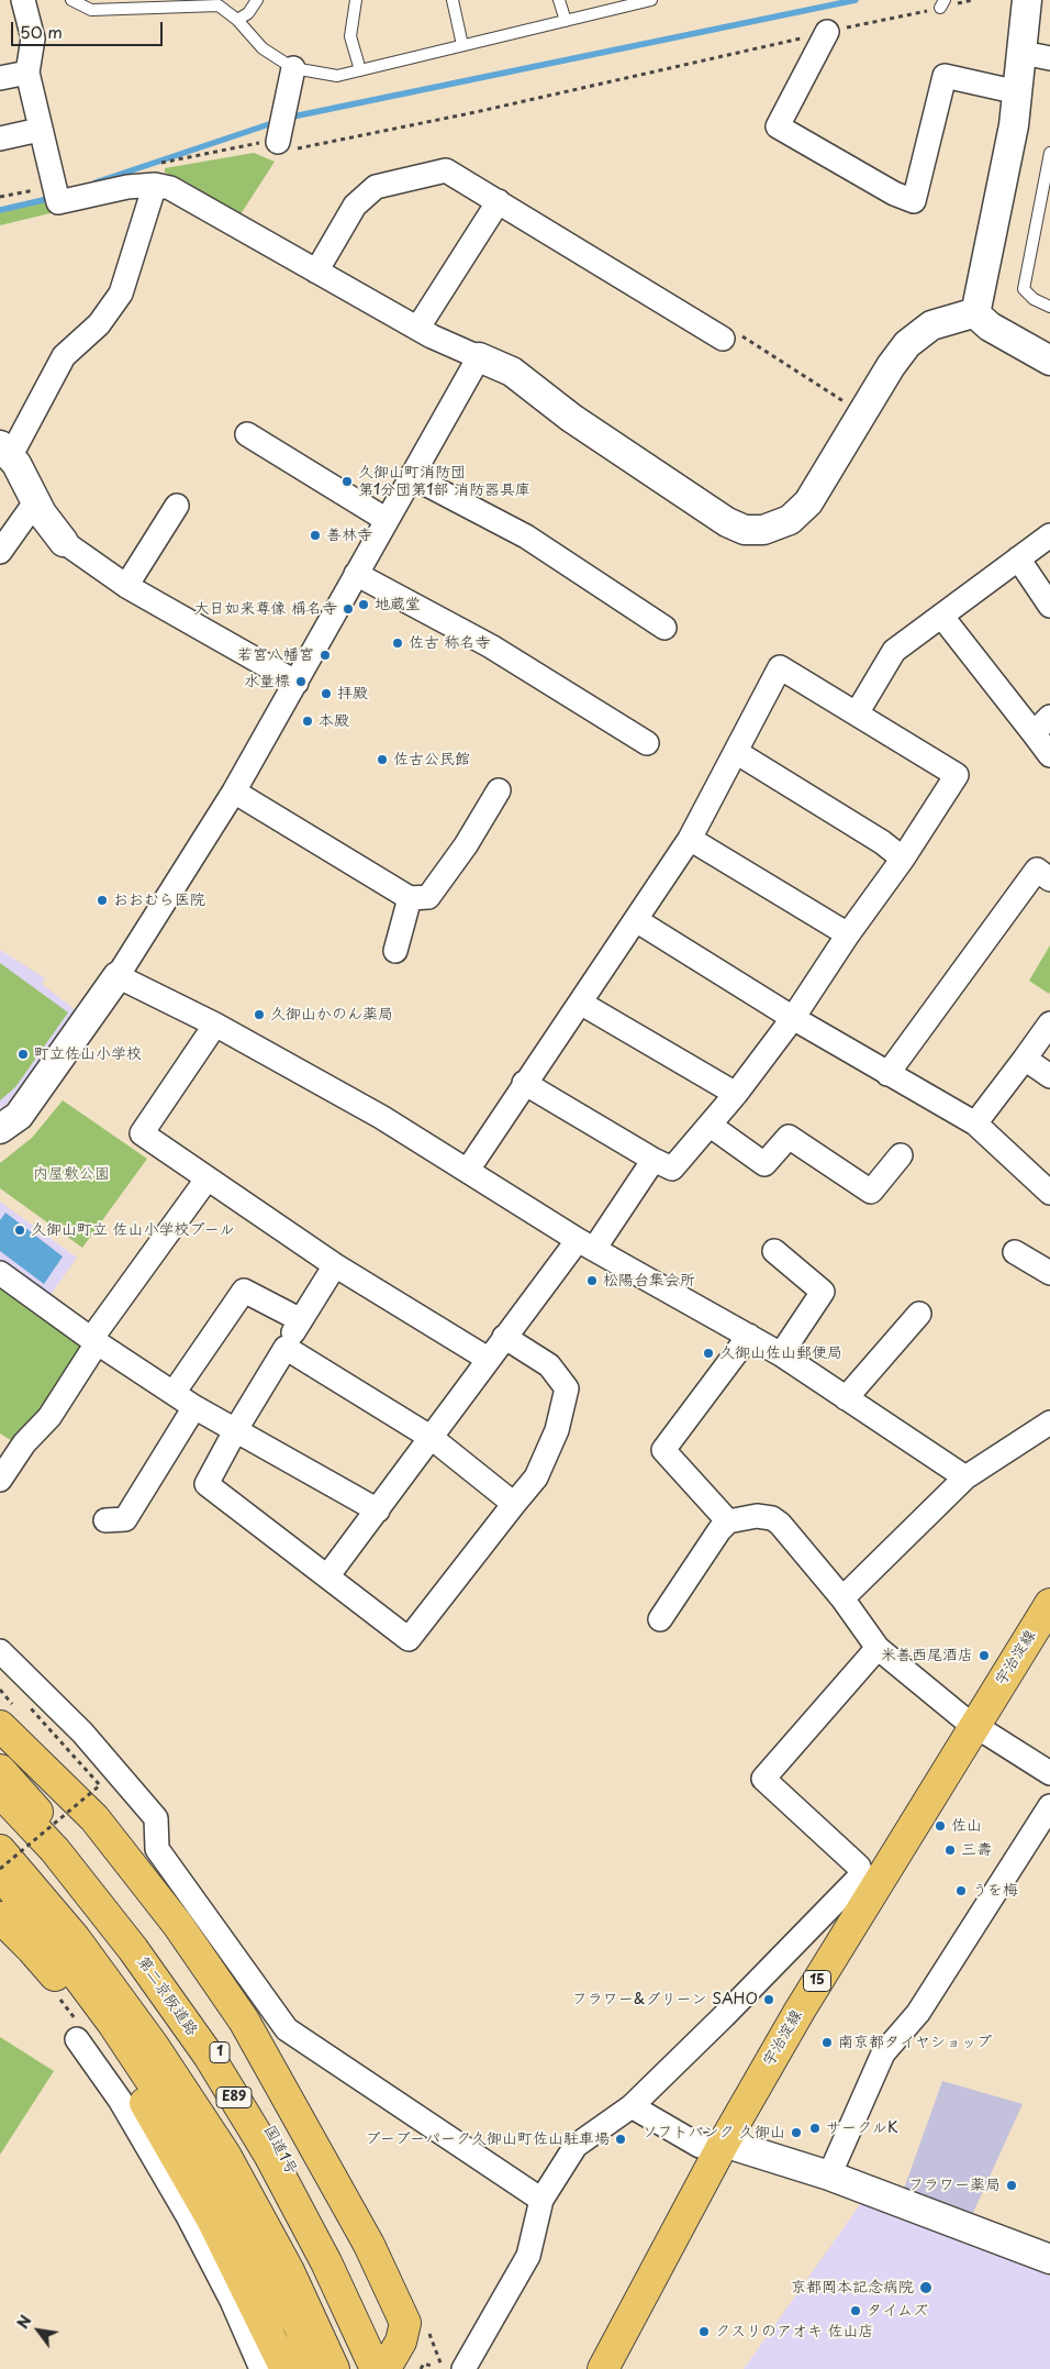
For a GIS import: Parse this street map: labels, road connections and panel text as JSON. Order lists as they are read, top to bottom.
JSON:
{
  "streets": {
    "main road": [
      "宇治淀線",
      "15",
      "第二京阪道路",
      "1",
      "E89",
      "国道1号"
    ]
  },
  "crossings": [
    ["第二京阪道路", "国道1号"]
  ],
  "parks": ["内屋敷公園"],
  "places": [
    "久御山町消防団 第1分団第1部 消防器具庫",
    "善林寺",
    "地蔵堂",
    "大日如来尊像 稱名寺",
    "佐古 称名寺",
    "若宮八幡宮",
    "水量標",
    "拝殿",
    "本殿",
    "佐古公民館",
    "おおむら医院",
    "久御山かのん薬局",
    "町立佐山小学校",
    "久御山町立 佐山小学校プール",
    "松陽台集会所",
    "久御山佐山郵便局",
    "米善西尾酒店",
    "佐山",
    "三壽",
    "うを梅",
    "フラワー&グリーン SAHO",
    "南京都タイヤショップ",
    "サークルK",
    "ソフトバンク 久御山",
    "ブーブーパーク久御山町佐山駐車場",
    "フラワー薬局",
    "京都岡本記念病院",
    "タイムズ",
    "クスリのアオキ 佐山店"
  ],
  "scale_bar": "50 m",
  "north": "top left"
}
